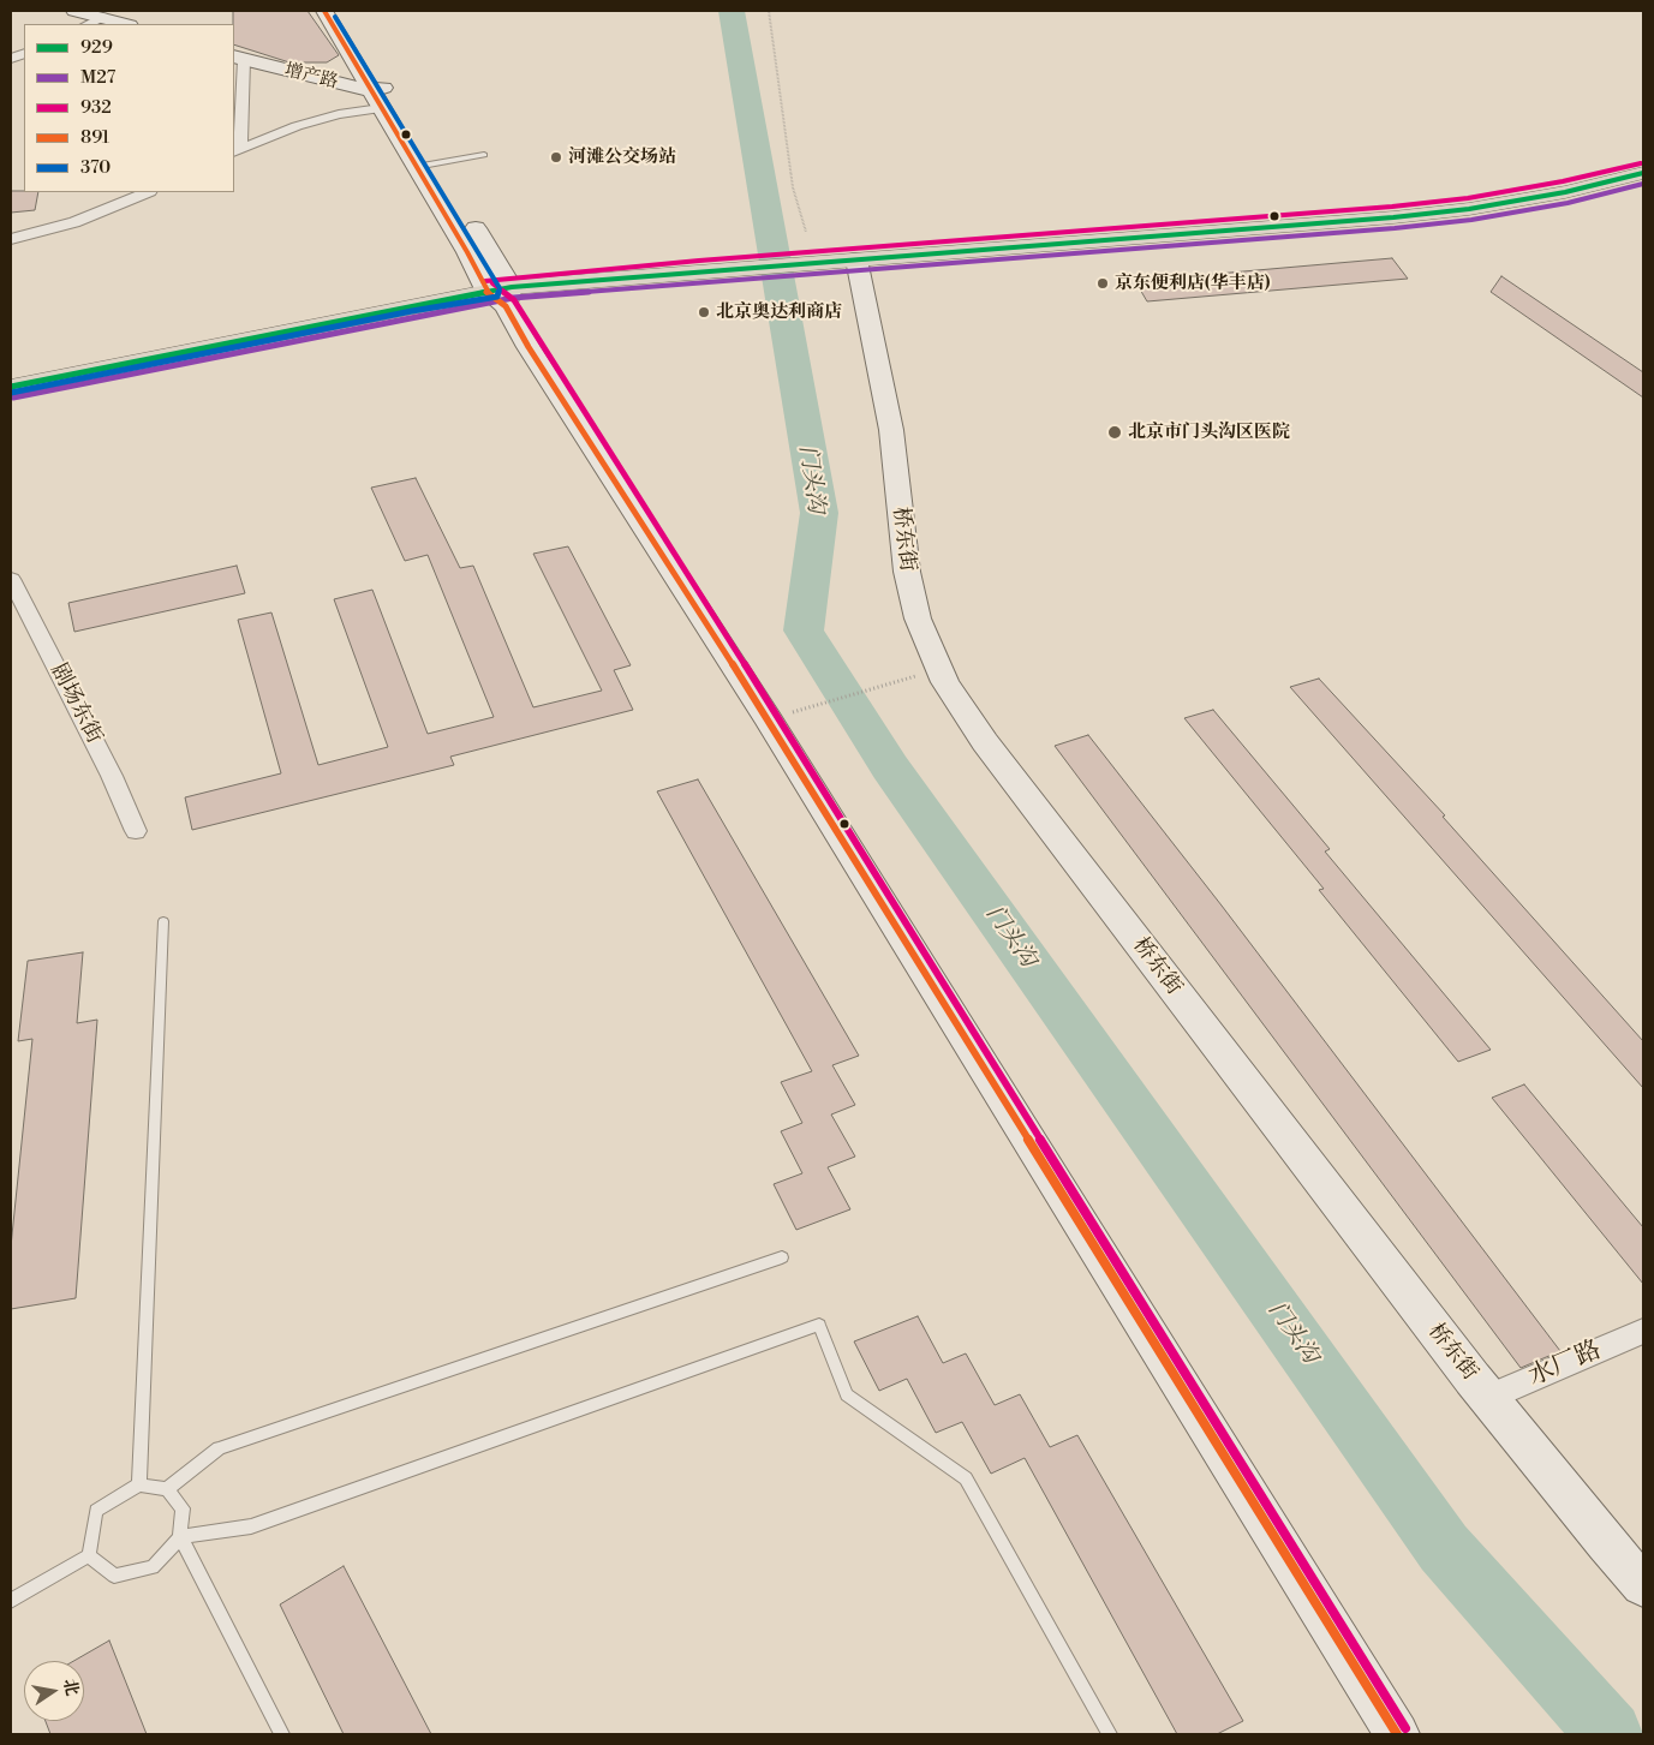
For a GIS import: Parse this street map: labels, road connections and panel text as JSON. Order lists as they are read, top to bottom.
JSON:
{
  "streets": {
    "street": [
      "增产路",
      "桥东街",
      "剧场东街",
      "水厂路"
    ]
  },
  "crossings": [
    ["桥东街", "水厂路"]
  ],
  "water": ["门头沟"],
  "places": [
    "河滩公交场站",
    "京东便利店(华丰店)",
    "北京奥达利商店",
    "北京市门头沟区医院"
  ],
  "lines": [
    "transit line 891",
    "transit line 370",
    "transit line 932",
    "transit line 929",
    "transit line M27"
  ],
  "legend": [
    "929",
    "M27",
    "932",
    "891",
    "370"
  ],
  "north": "right"
}
